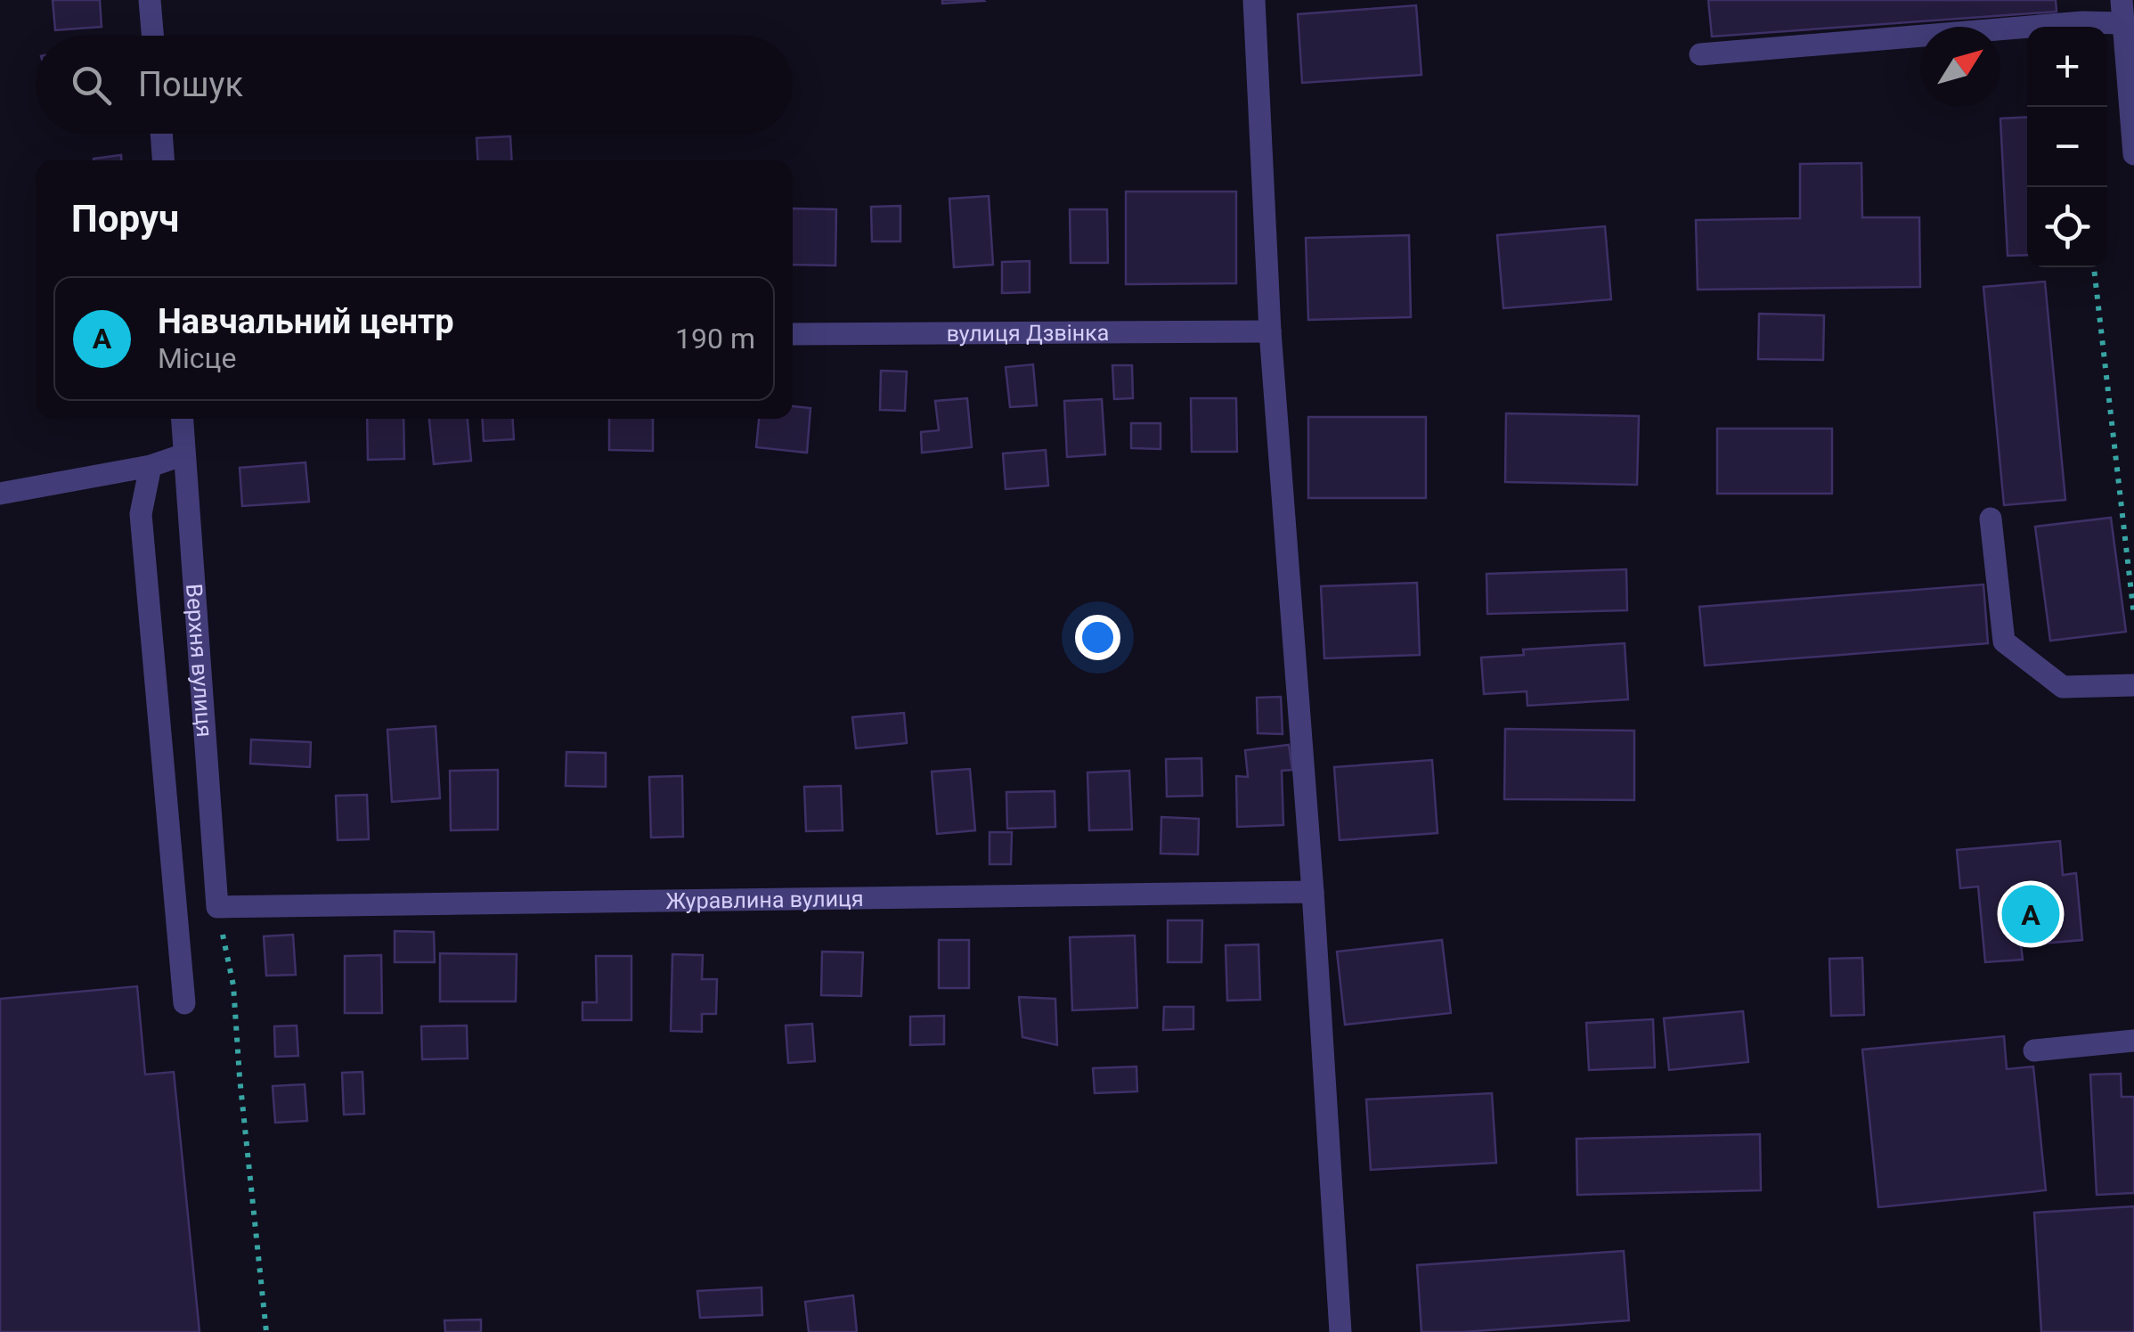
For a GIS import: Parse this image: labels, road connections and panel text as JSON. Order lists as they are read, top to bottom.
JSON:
{
  "streets": {
    "street": ["вулиця Дзвінка", "Верхня вулиця", "Журавлина вулиця"]
  },
  "crossings": [
    ["Верхня вулиця", "Журавлина вулиця"]
  ],
  "north": "top right",
  "page": {
    "map_buttons": ["+", "−"],
    "search": "Пошук",
    "heading": "Поруч",
    "list": [
      {
        "mark": "A",
        "name": "Навчальний центр",
        "note": "Місце",
        "value": "190 m"
      }
    ],
    "pins": "A"
  }
}
